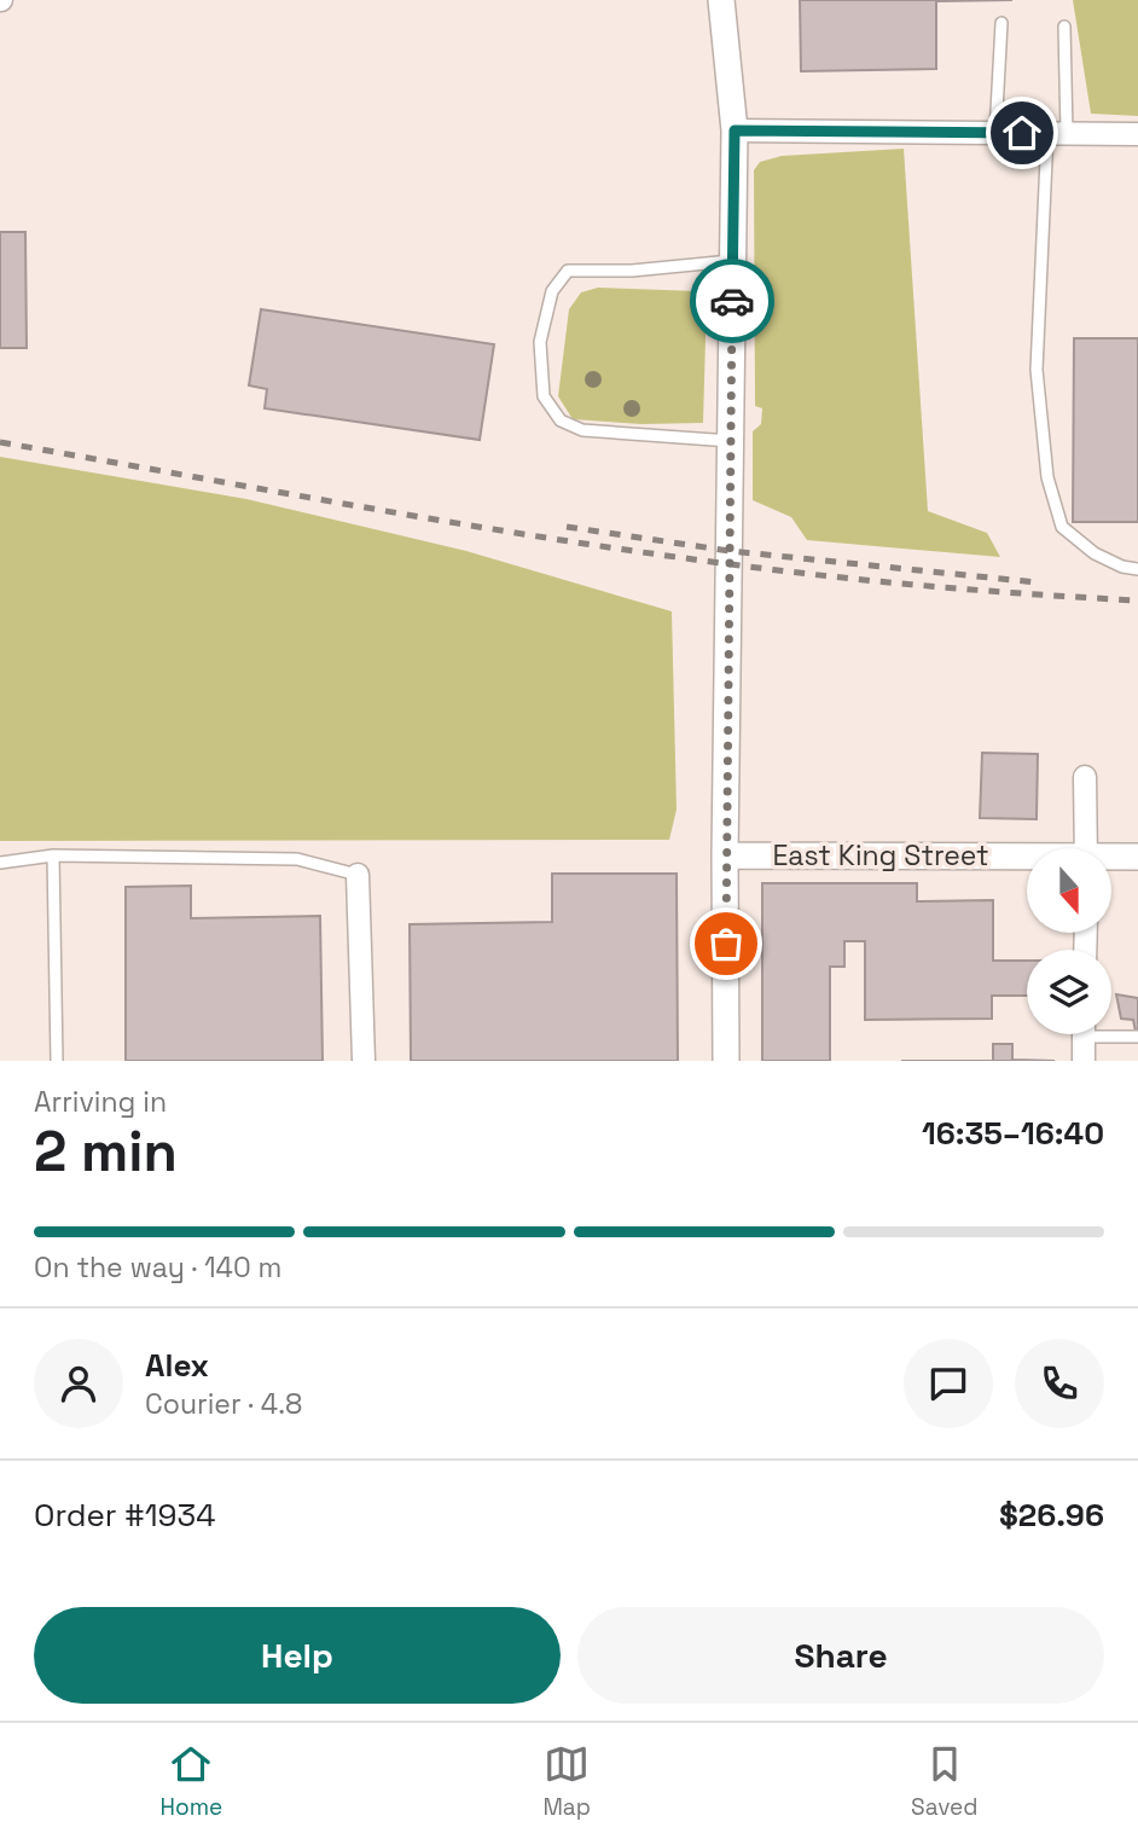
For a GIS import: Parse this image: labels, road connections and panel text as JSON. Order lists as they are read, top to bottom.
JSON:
{
  "streets": {
    "street": ["East King Street"]
  },
  "north": "bottom",
  "page": {
    "heading": ["2 min", "Arriving in", "16:35–16:40"],
    "panel": [
      "Alex",
      "Courier · 4.8",
      "Order #1934",
      "$26.96"
    ],
    "bar": "On the way · 140 m",
    "buttons": ["Help", "Share"],
    "tabs": ["Home", "Map", "Saved"]
  }
}
